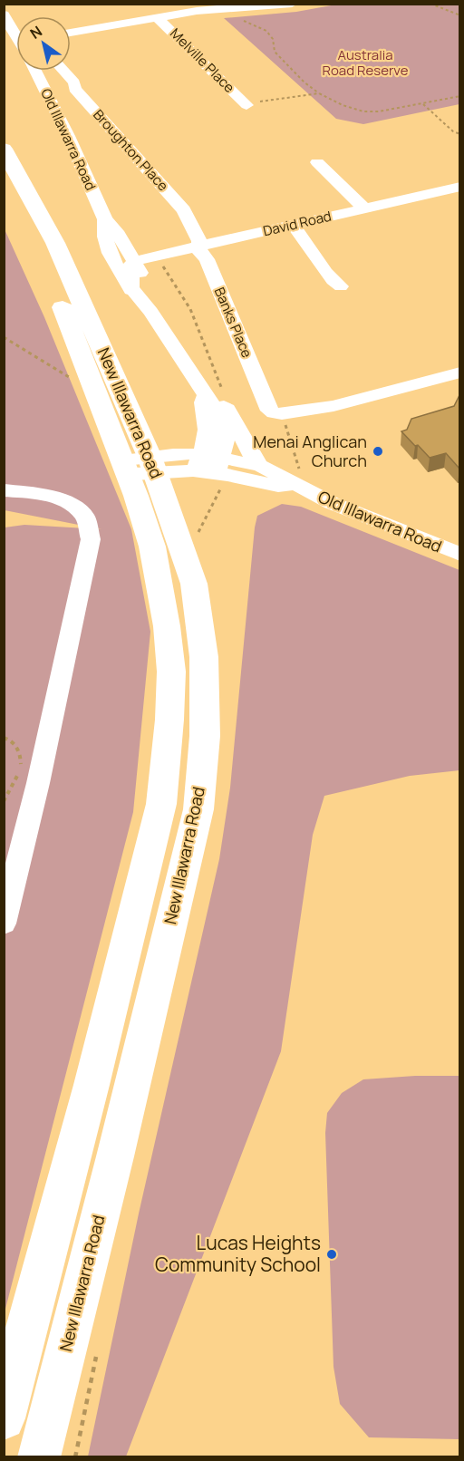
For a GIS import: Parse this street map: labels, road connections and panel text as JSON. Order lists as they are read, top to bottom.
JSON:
{
  "streets": {
    "highway": ["New Illawarra Road"],
    "street": [
      "Melville Place",
      "Old Illawarra Road",
      "Broughton Place",
      "David Road",
      "Banks Place"
    ]
  },
  "crossings": [
    ["Old Illawarra Road", "David Road"],
    ["Old Illawarra Road", "New Illawarra Road"],
    ["Broughton Place", "David Road"],
    ["Broughton Place", "Banks Place"],
    ["David Road", "Banks Place"]
  ],
  "parks": ["Australia Road Reserve"],
  "places": ["Menai Anglican Church", "Lucas Heights Community School"],
  "north": "top left"
}
